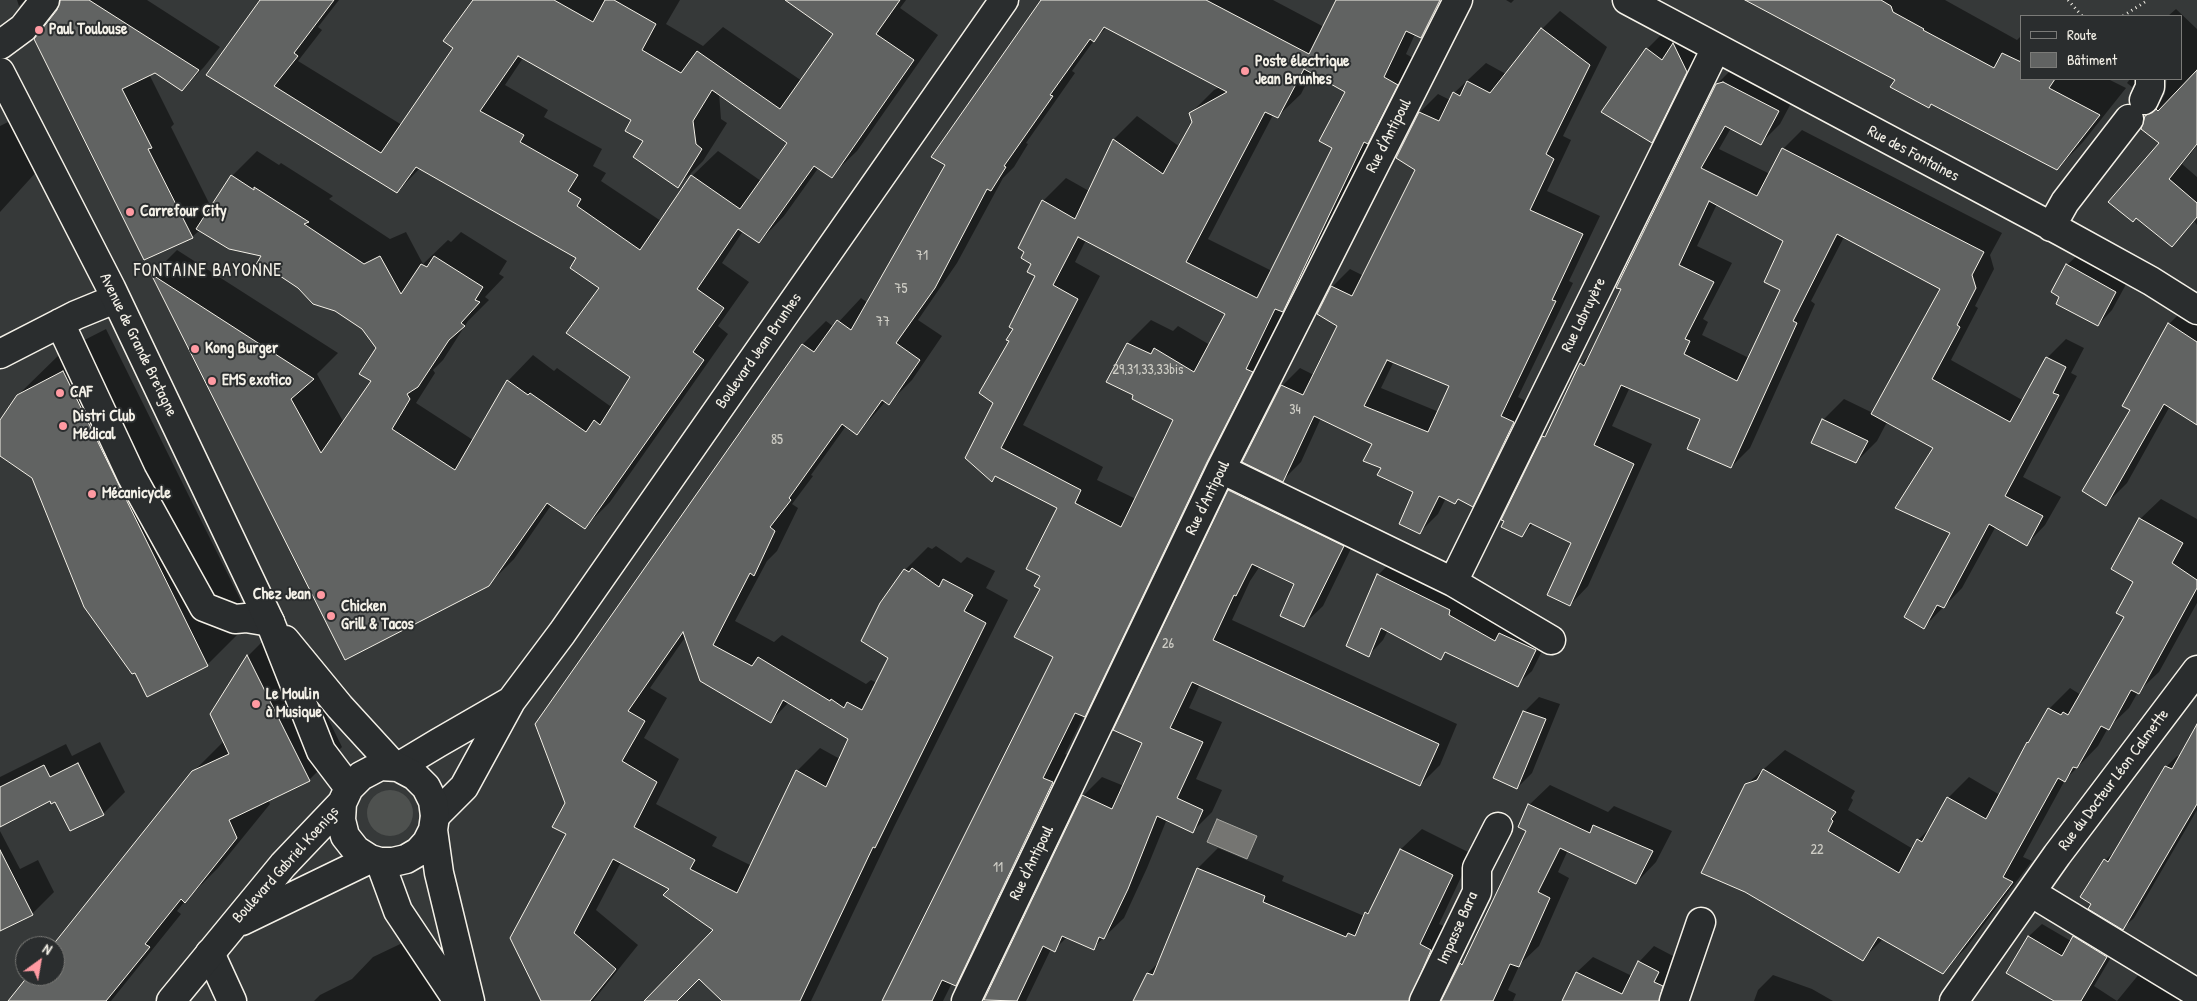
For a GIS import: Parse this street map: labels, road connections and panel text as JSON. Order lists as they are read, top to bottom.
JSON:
{
  "streets": {
    "street": [
      "Rue d'Antipoul",
      "Rue des Fontaines",
      "Rue Labruyère",
      "Avenue de Grande Bretagne",
      "Boulevard Jean Brunhes",
      "Rue du Docteur Léon Calmette",
      "Boulevard Gabriel Koenigs",
      "Impasse Bara"
    ]
  },
  "crossings": [
    ["Rue des Fontaines", "Rue Labruyère"],
    ["Avenue de Grande Bretagne", "Boulevard Jean Brunhes"],
    ["Avenue de Grande Bretagne", "Boulevard Gabriel Koenigs"],
    ["Boulevard Jean Brunhes", "Boulevard Gabriel Koenigs"]
  ],
  "districts": ["FONTAINE BAYONNE"],
  "places": [
    "Paul Toulouse",
    "Poste électrique Jean Brunhes",
    "Carrefour City",
    "Kong Burger",
    "EMS exotico",
    "CAF",
    "Distri Club Médical",
    "Mécanicycle",
    "Chez Jean",
    "Chicken Grill & Tacos",
    "Le Moulin à Musique"
  ],
  "house_numbers": [
    "71",
    "75",
    "77",
    "29,31,33,33bis",
    "34",
    "85",
    "26",
    "22",
    "11"
  ],
  "legend": ["Route", "Bâtiment"],
  "north": "top right"
}
